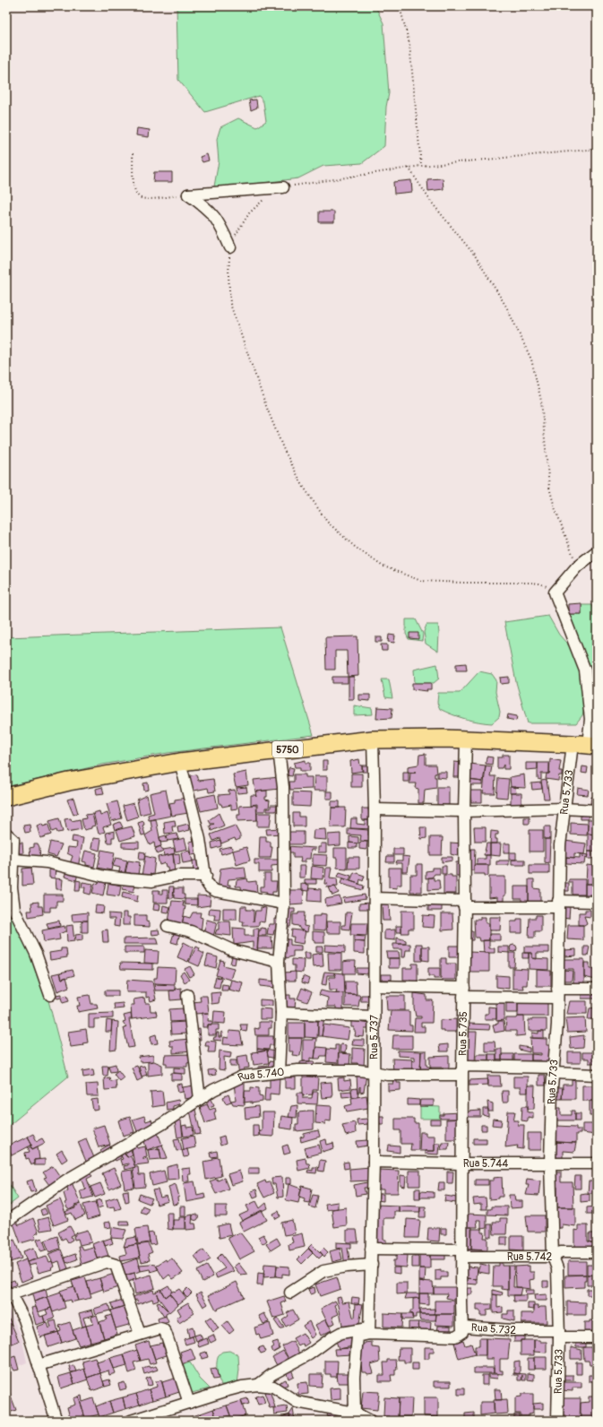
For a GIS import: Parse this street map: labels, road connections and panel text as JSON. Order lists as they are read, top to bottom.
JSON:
{
  "streets": {
    "main road": ["5750"],
    "street": [
      "Rua 5.733",
      "Rua 5.735",
      "Rua 5.737",
      "Rua 5.740",
      "Rua 5.744",
      "Rua 5.742",
      "Rua 5.732"
    ]
  },
  "crossings": [
    ["5750", "Rua 5.733"],
    ["5750", "Rua 5.735"],
    ["5750", "Rua 5.737"],
    ["Rua 5.733", "Rua 5.740"],
    ["Rua 5.733", "Rua 5.744"],
    ["Rua 5.733", "Rua 5.742"],
    ["Rua 5.733", "Rua 5.732"],
    ["Rua 5.735", "Rua 5.740"],
    ["Rua 5.735", "Rua 5.744"],
    ["Rua 5.735", "Rua 5.742"],
    ["Rua 5.735", "Rua 5.732"],
    ["Rua 5.737", "Rua 5.740"],
    ["Rua 5.737", "Rua 5.744"],
    ["Rua 5.737", "Rua 5.742"],
    ["Rua 5.737", "Rua 5.732"]
  ]
}
